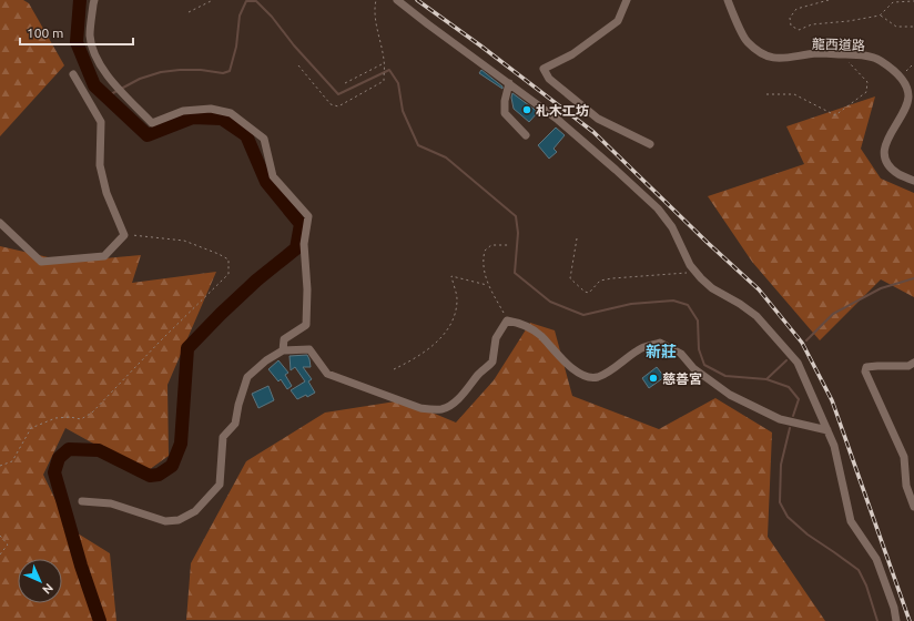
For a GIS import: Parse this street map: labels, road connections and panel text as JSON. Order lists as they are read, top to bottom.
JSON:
{
  "streets": {
    "street": ["龍西道路"]
  },
  "districts": ["新莊"],
  "places": ["札木工坊", "慈善宮"],
  "scale_bar": "100 m",
  "north": "bottom right"
}
